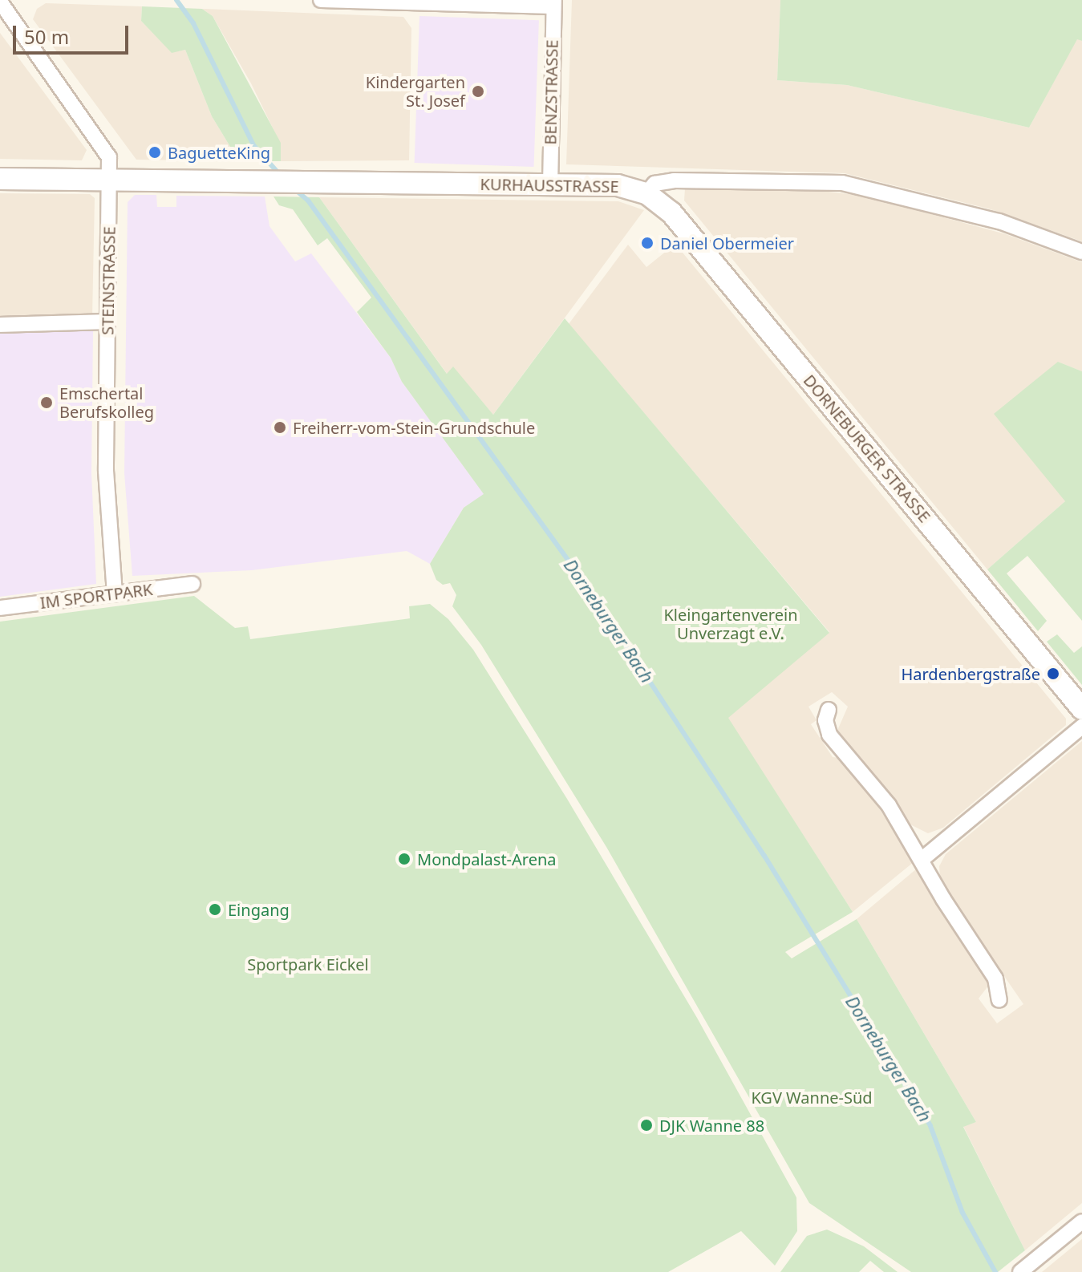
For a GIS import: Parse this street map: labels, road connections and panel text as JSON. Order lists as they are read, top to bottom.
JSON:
{
  "streets": {
    "street": [
      "BENZSTRASSE",
      "KURHAUSSTRASSE",
      "STEINSTRASSE",
      "DORNEBURGER STRASSE",
      "IM SPORTPARK"
    ]
  },
  "crossings": [
    ["BENZSTRASSE", "KURHAUSSTRASSE"],
    ["KURHAUSSTRASSE", "STEINSTRASSE"],
    ["KURHAUSSTRASSE", "DORNEBURGER STRASSE"],
    ["STEINSTRASSE", "IM SPORTPARK"]
  ],
  "water": ["Dorneburger Bach"],
  "parks": ["Kleingartenverein Unverzagt e.V.", "Sportpark Eickel", "KGV Wanne-Süd"],
  "places": [
    "Kindergarten St. Josef",
    "BaguetteKing",
    "Daniel Obermeier",
    "Emschertal Berufskolleg",
    "Freiherr-vom-Stein-Grundschule",
    "Hardenbergstraße",
    "Mondpalast-Arena",
    "Eingang",
    "DJK Wanne 88"
  ],
  "scale_bar": "50 m"
}
